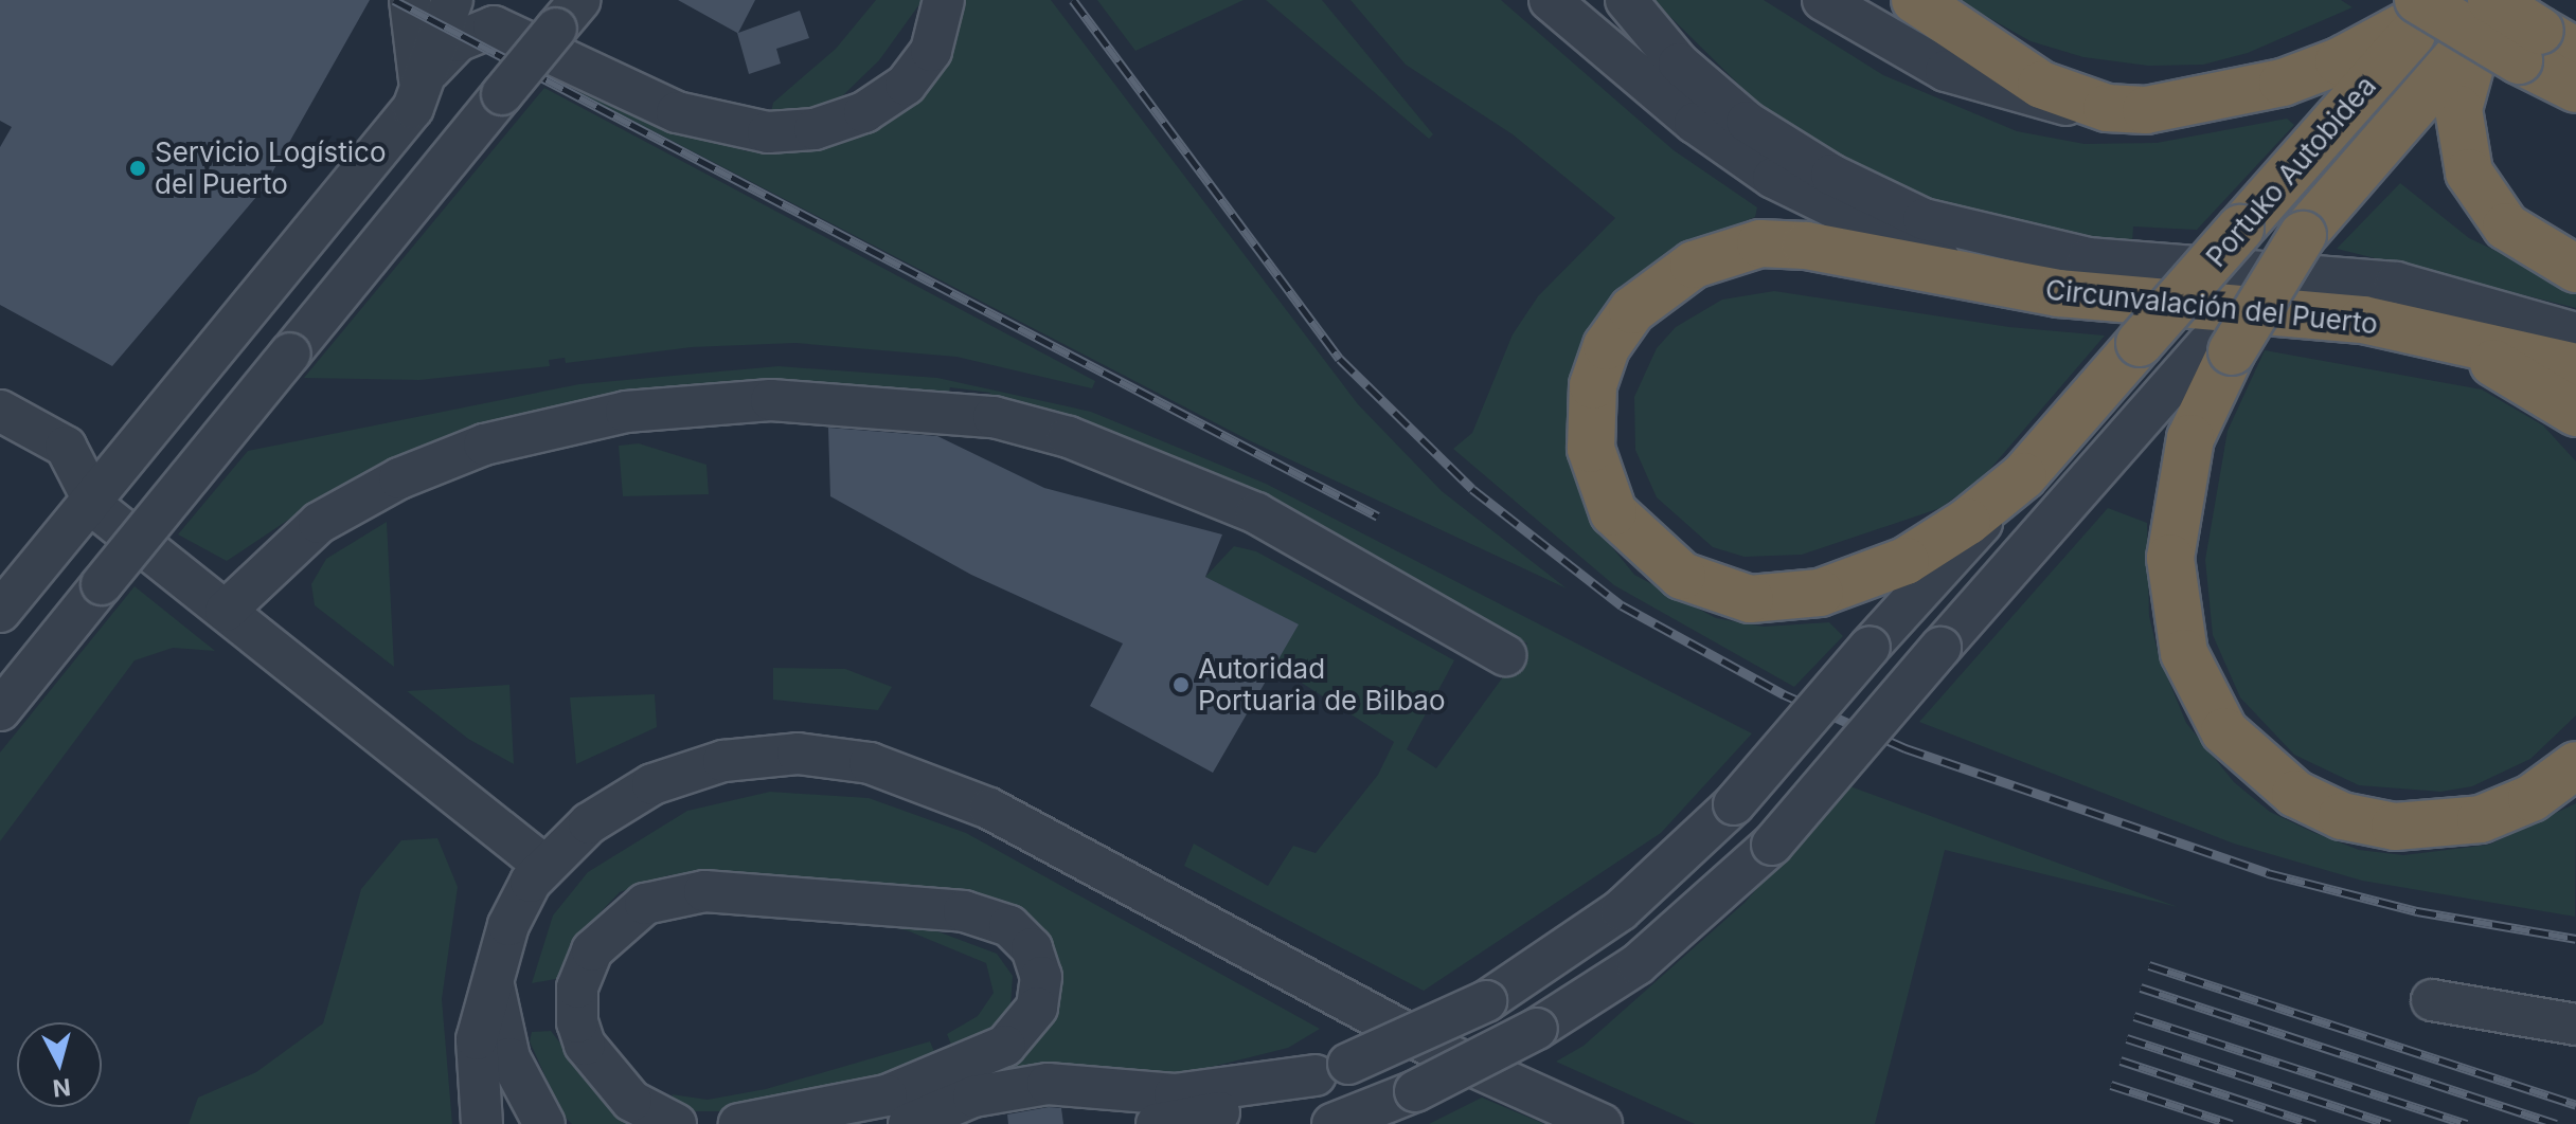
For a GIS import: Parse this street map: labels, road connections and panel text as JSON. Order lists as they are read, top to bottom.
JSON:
{
  "streets": {
    "highway": ["Portuko Autobidea", "Circunvalación del Puerto"]
  },
  "crossings": [
    ["Portuko Autobidea", "Circunvalación del Puerto"]
  ],
  "places": ["Servicio Logístico del Puerto", "Autoridad Portuaria de Bilbao"],
  "north": "bottom"
}
